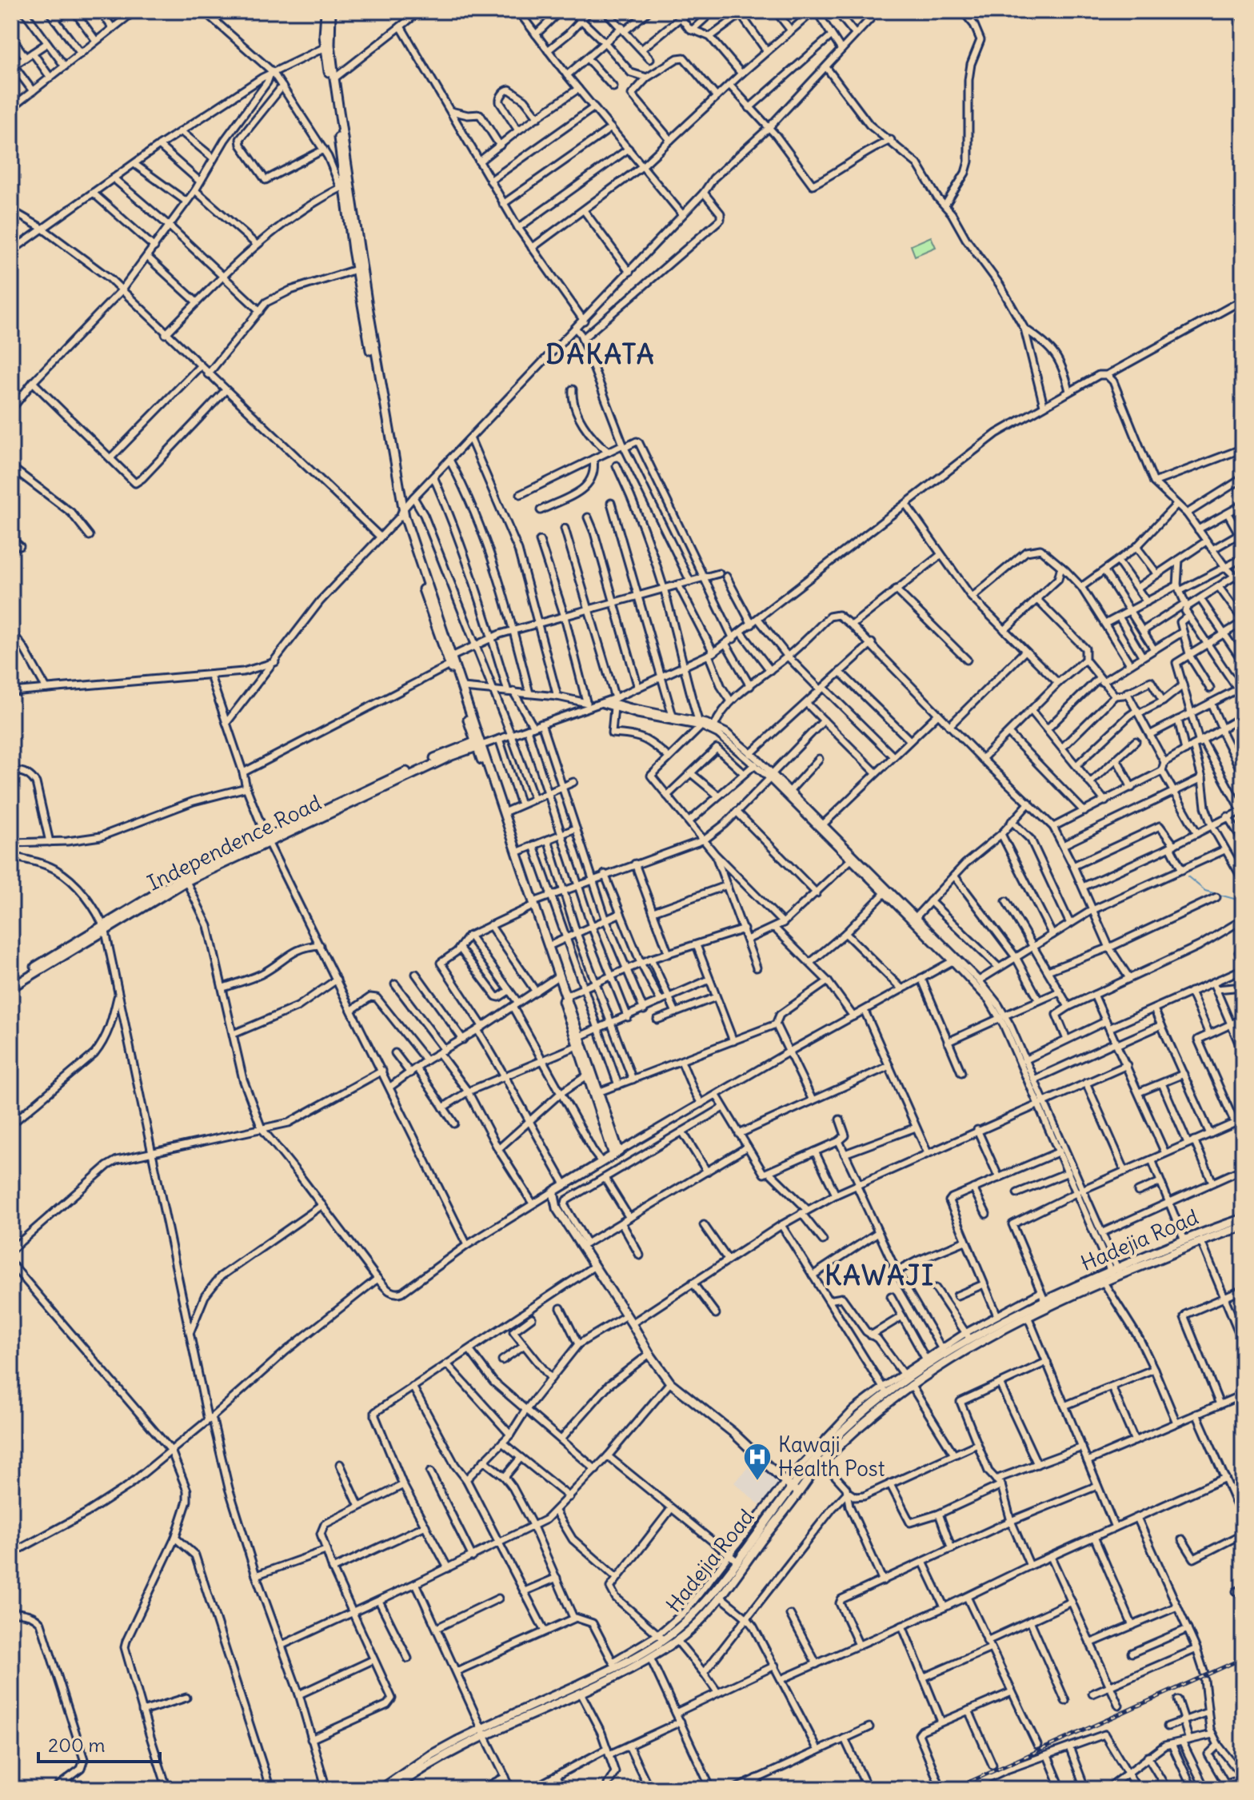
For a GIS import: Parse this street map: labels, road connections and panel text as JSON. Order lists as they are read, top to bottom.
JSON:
{
  "streets": {
    "main road": ["Independence Road", "Hadejia Road"]
  },
  "districts": ["DAKATA", "KAWAJI"],
  "places": {
    "hospital": ["Kawaji Health Post"]
  },
  "scale_bar": "200 m"
}
